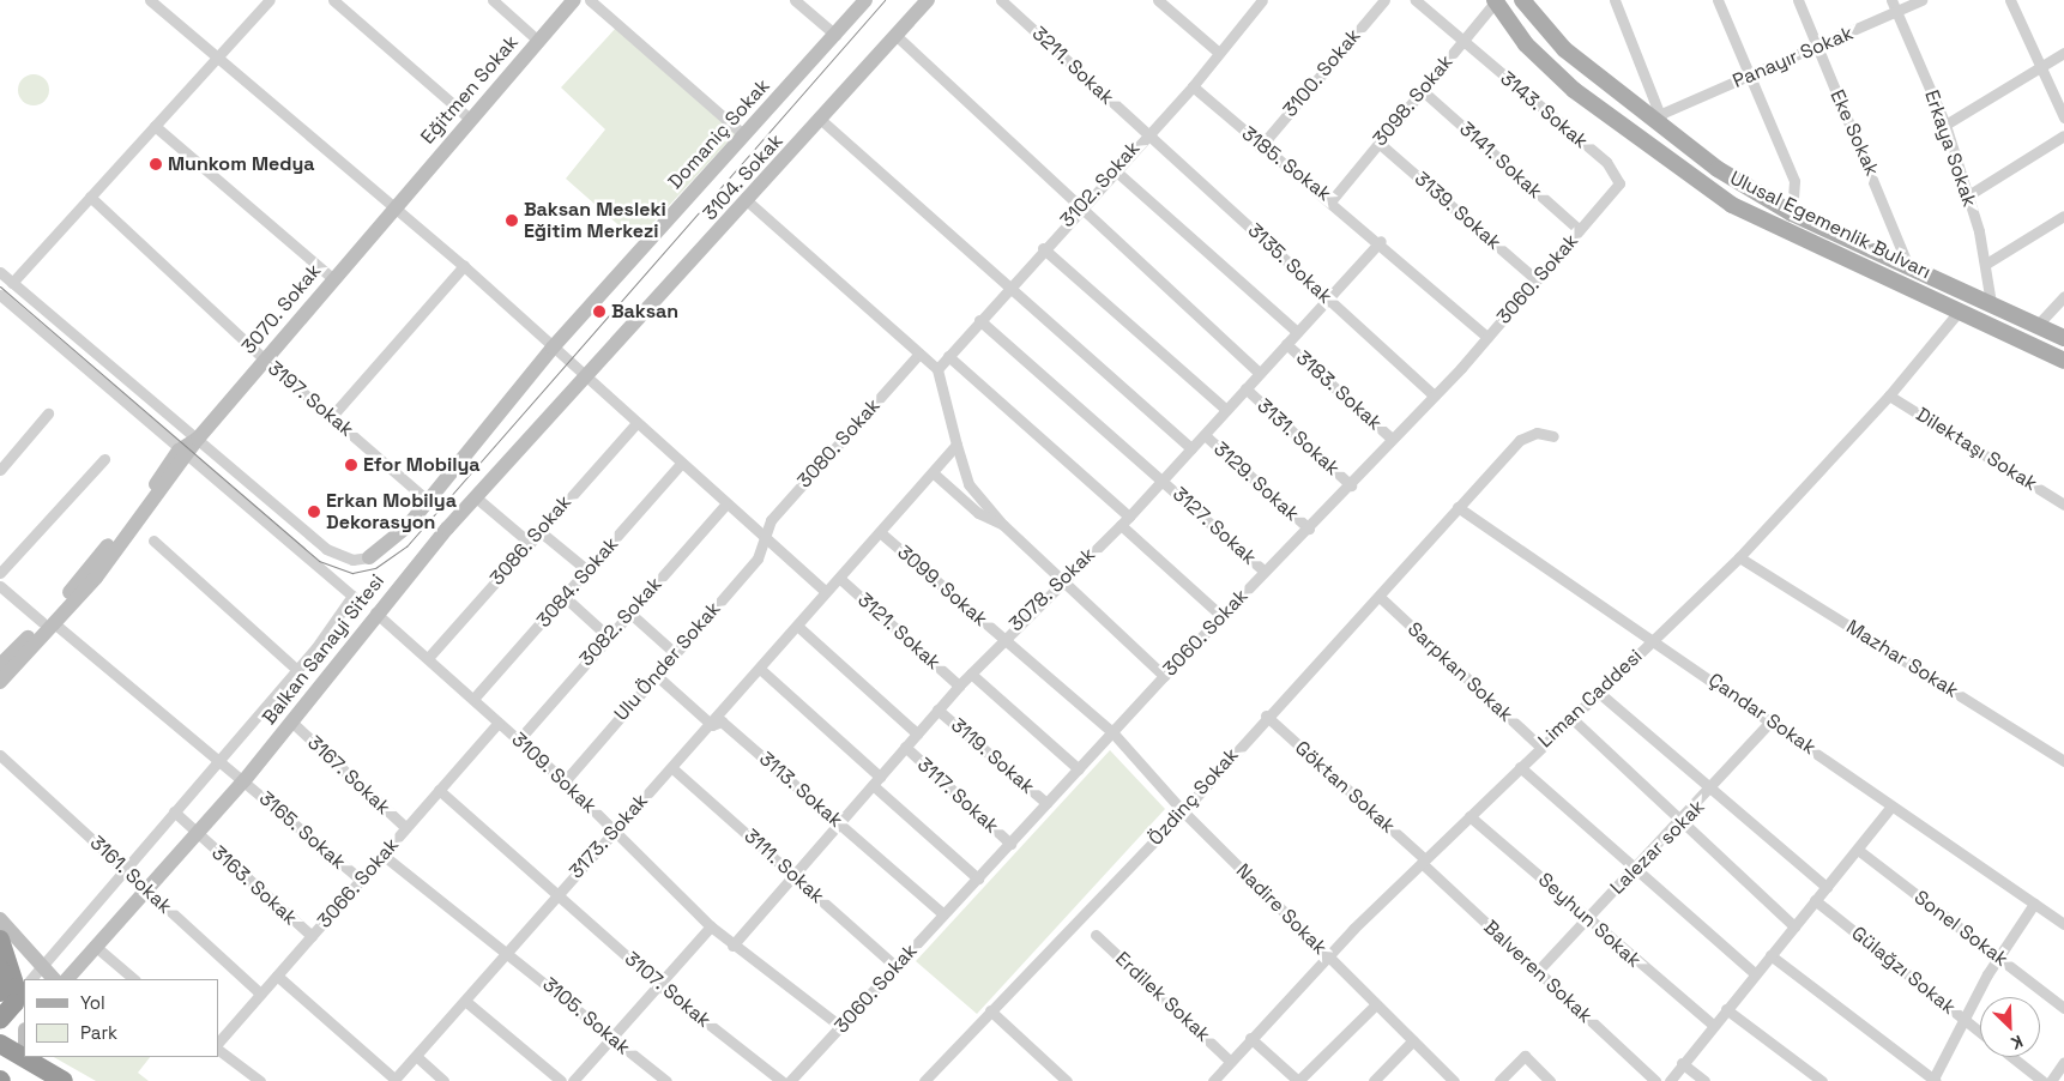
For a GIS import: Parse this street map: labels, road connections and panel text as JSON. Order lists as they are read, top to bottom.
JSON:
{
  "streets": {
    "main road": ["Ulusal Egemenlik Bulvarı"],
    "street": [
      "Panayır Sokak",
      "3211. Sokak",
      "3100. Sokak",
      "Eğitmen Sokak",
      "3098. Sokak",
      "3143. Sokak",
      "Eke Sokak",
      "Domaniç Sokak",
      "Erkaya Sokak",
      "3141. Sokak",
      "3185. Sokak",
      "3104. Sokak",
      "3102. Sokak",
      "3139. Sokak",
      "3135. Sokak",
      "3060. Sokak",
      "3070. Sokak",
      "3183. Sokak",
      "3197. Sokak",
      "3131. Sokak",
      "3080. Sokak",
      "Dilektaşı Sokak",
      "3129. Sokak",
      "3127. Sokak",
      "3086. Sokak",
      "3084. Sokak",
      "3099. Sokak",
      "3078. Sokak",
      "3082. Sokak",
      "3121. Sokak",
      "Balkan Sanayi Sitesi",
      "Mazhar Sokak",
      "Ulu Önder Sokak",
      "Sarpkan Sokak",
      "Liman Caddesi",
      "Çandar Sokak",
      "3119. Sokak",
      "3109. Sokak",
      "3167. Sokak",
      "Göktan Sokak",
      "3113. Sokak",
      "3117. Sokak",
      "Özdinç Sokak",
      "3165. Sokak",
      "3173. Sokak",
      "Lalezar sokak",
      "3111. Sokak",
      "3161. Sokak",
      "3066. Sokak",
      "3163. Sokak",
      "Nadire Sokak",
      "Seyhun Sokak",
      "Sonel Sokak",
      "Gülağzı Sokak",
      "Balveren Sokak",
      "3107. Sokak",
      "Erdilek Sokak",
      "3105. Sokak"
    ]
  },
  "crossings": [
    ["Panayır Sokak", "Eke Sokak"],
    ["Panayır Sokak", "Erkaya Sokak"],
    ["Panayır Sokak", "Ulusal Egemenlik Bulvarı"],
    ["3211. Sokak", "3102. Sokak"],
    ["3211. Sokak", "3135. Sokak"],
    ["3100. Sokak", "3185. Sokak"],
    ["Eğitmen Sokak", "3070. Sokak"],
    ["3098. Sokak", "3143. Sokak"],
    ["3098. Sokak", "3141. Sokak"],
    ["3098. Sokak", "3185. Sokak"],
    ["3098. Sokak", "3139. Sokak"],
    ["3098. Sokak", "Ulusal Egemenlik Bulvarı"],
    ["3143. Sokak", "3060. Sokak"],
    ["Eke Sokak", "Ulusal Egemenlik Bulvarı"],
    ["Domaniç Sokak", "3197. Sokak"],
    ["Erkaya Sokak", "Ulusal Egemenlik Bulvarı"],
    ["3141. Sokak", "3060. Sokak"],
    ["3185. Sokak", "3102. Sokak"],
    ["3185. Sokak", "3060. Sokak"],
    ["3185. Sokak", "3078. Sokak"],
    ["3104. Sokak", "Balkan Sanayi Sitesi"],
    ["3102. Sokak", "3135. Sokak"],
    ["3102. Sokak", "3127. Sokak"],
    ["3139. Sokak", "3060. Sokak"],
    ["Ulusal Egemenlik Bulvarı", "Liman Caddesi"],
    ["3135. Sokak", "3060. Sokak"],
    ["3135. Sokak", "3078. Sokak"],
    ["3060. Sokak", "3183. Sokak"],
    ["3060. Sokak", "3131. Sokak"],
    ["3060. Sokak", "3129. Sokak"],
    ["3060. Sokak", "3127. Sokak"],
    ["3060. Sokak", "3099. Sokak"],
    ["3060. Sokak", "3119. Sokak"],
    ["3060. Sokak", "3109. Sokak"],
    ["3060. Sokak", "3113. Sokak"],
    ["3060. Sokak", "3117. Sokak"],
    ["3060. Sokak", "3111. Sokak"],
    ["3060. Sokak", "Nadire Sokak"],
    ["3070. Sokak", "3197. Sokak"],
    ["3070. Sokak", "3165. Sokak"],
    ["3183. Sokak", "3078. Sokak"],
    ["3131. Sokak", "3078. Sokak"],
    ["3080. Sokak", "Ulu Önder Sokak"],
    ["Dilektaşı Sokak", "Liman Caddesi"],
    ["3129. Sokak", "3078. Sokak"],
    ["3127. Sokak", "3078. Sokak"],
    ["3086. Sokak", "3109. Sokak"],
    ["3084. Sokak", "3109. Sokak"],
    ["3099. Sokak", "3078. Sokak"],
    ["3099. Sokak", "3173. Sokak"],
    ["3099. Sokak", "Nadire Sokak"],
    ["3078. Sokak", "3121. Sokak"],
    ["3078. Sokak", "3119. Sokak"],
    ["3078. Sokak", "3109. Sokak"],
    ["3078. Sokak", "3113. Sokak"],
    ["3078. Sokak", "3117. Sokak"],
    ["3078. Sokak", "3111. Sokak"],
    ["3082. Sokak", "3109. Sokak"],
    ["3121. Sokak", "3173. Sokak"],
    ["Balkan Sanayi Sitesi", "3109. Sokak"],
    ["Balkan Sanayi Sitesi", "3167. Sokak"],
    ["Balkan Sanayi Sitesi", "3165. Sokak"],
    ["Balkan Sanayi Sitesi", "3161. Sokak"],
    ["Balkan Sanayi Sitesi", "3163. Sokak"],
    ["Mazhar Sokak", "Liman Caddesi"],
    ["Ulu Önder Sokak", "3109. Sokak"],
    ["Ulu Önder Sokak", "3113. Sokak"],
    ["Sarpkan Sokak", "Liman Caddesi"],
    ["Sarpkan Sokak", "Özdinç Sokak"],
    ["Liman Caddesi", "Çandar Sokak"],
    ["Liman Caddesi", "Göktan Sokak"],
    ["Liman Caddesi", "Nadire Sokak"],
    ["Liman Caddesi", "Seyhun Sokak"],
    ["Liman Caddesi", "Balveren Sokak"],
    ["Liman Caddesi", "Erdilek Sokak"],
    ["Çandar Sokak", "Özdinç Sokak"],
    ["Çandar Sokak", "Lalezar sokak"],
    ["3109. Sokak", "3173. Sokak"],
    ["3109. Sokak", "3066. Sokak"],
    ["3167. Sokak", "3066. Sokak"],
    ["Göktan Sokak", "Özdinç Sokak"],
    ["Göktan Sokak", "Balveren Sokak"],
    ["3113. Sokak", "3173. Sokak"],
    ["Özdinç Sokak", "Nadire Sokak"],
    ["3165. Sokak", "3066. Sokak"],
    ["3173. Sokak", "3111. Sokak"],
    ["3173. Sokak", "3107. Sokak"],
    ["3173. Sokak", "3105. Sokak"],
    ["Lalezar sokak", "Seyhun Sokak"],
    ["Lalezar sokak", "Balveren Sokak"],
    ["3161. Sokak", "3066. Sokak"],
    ["3066. Sokak", "3163. Sokak"],
    ["3066. Sokak", "3107. Sokak"],
    ["3066. Sokak", "3105. Sokak"]
  ],
  "places": [
    "Munkom Medya",
    "Baksan Mesleki Eğitim Merkezi",
    "Baksan",
    "Efor Mobilya",
    "Erkan Mobilya Dekorasyon"
  ],
  "legend": ["Yol", "Park"],
  "north": "bottom right"
}
